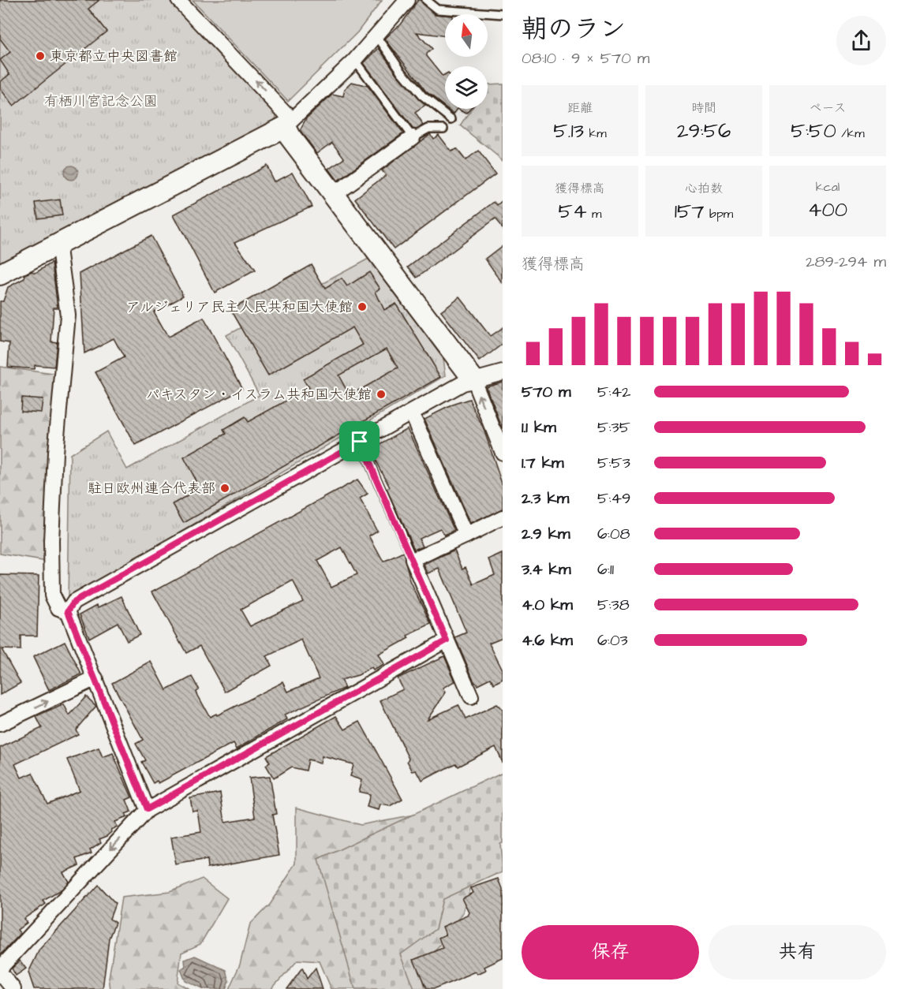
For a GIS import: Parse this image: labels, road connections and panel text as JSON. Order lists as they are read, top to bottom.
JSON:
{
  "parks": ["有栖川宮記念公園"],
  "places": [
    "東京都立中央図書館",
    "アルジェリア民主人民共和国大使館",
    "パキスタン・イスラム共和国大使館",
    "駐日欧州連合代表部"
  ],
  "north": "top",
  "page": {
    "heading": ["朝のラン", "08:10 · 9 × 570 m"],
    "stats": [
      ["距離", "5.13 km"],
      ["時間", "29:56"],
      ["ペース", "5:50 /km"],
      ["獲得標高", "54 m"],
      ["心拍数", "157 bpm"],
      ["kcal", "400"]
    ],
    "chart": ["獲得標高", "289–294 m"],
    "list": [
      {
        "name": "570 m",
        "note": "5:42"
      },
      {
        "name": "1.1 km",
        "note": "5:35"
      },
      {
        "name": "1.7 km",
        "note": "5:53"
      },
      {
        "name": "2.3 km",
        "note": "5:49"
      },
      {
        "name": "2.9 km",
        "note": "6:08"
      },
      {
        "name": "3.4 km",
        "note": "6:11"
      },
      {
        "name": "4.0 km",
        "note": "5:38"
      },
      {
        "name": "4.6 km",
        "note": "6:03"
      }
    ],
    "buttons": ["保存", "共有"]
  }
}
